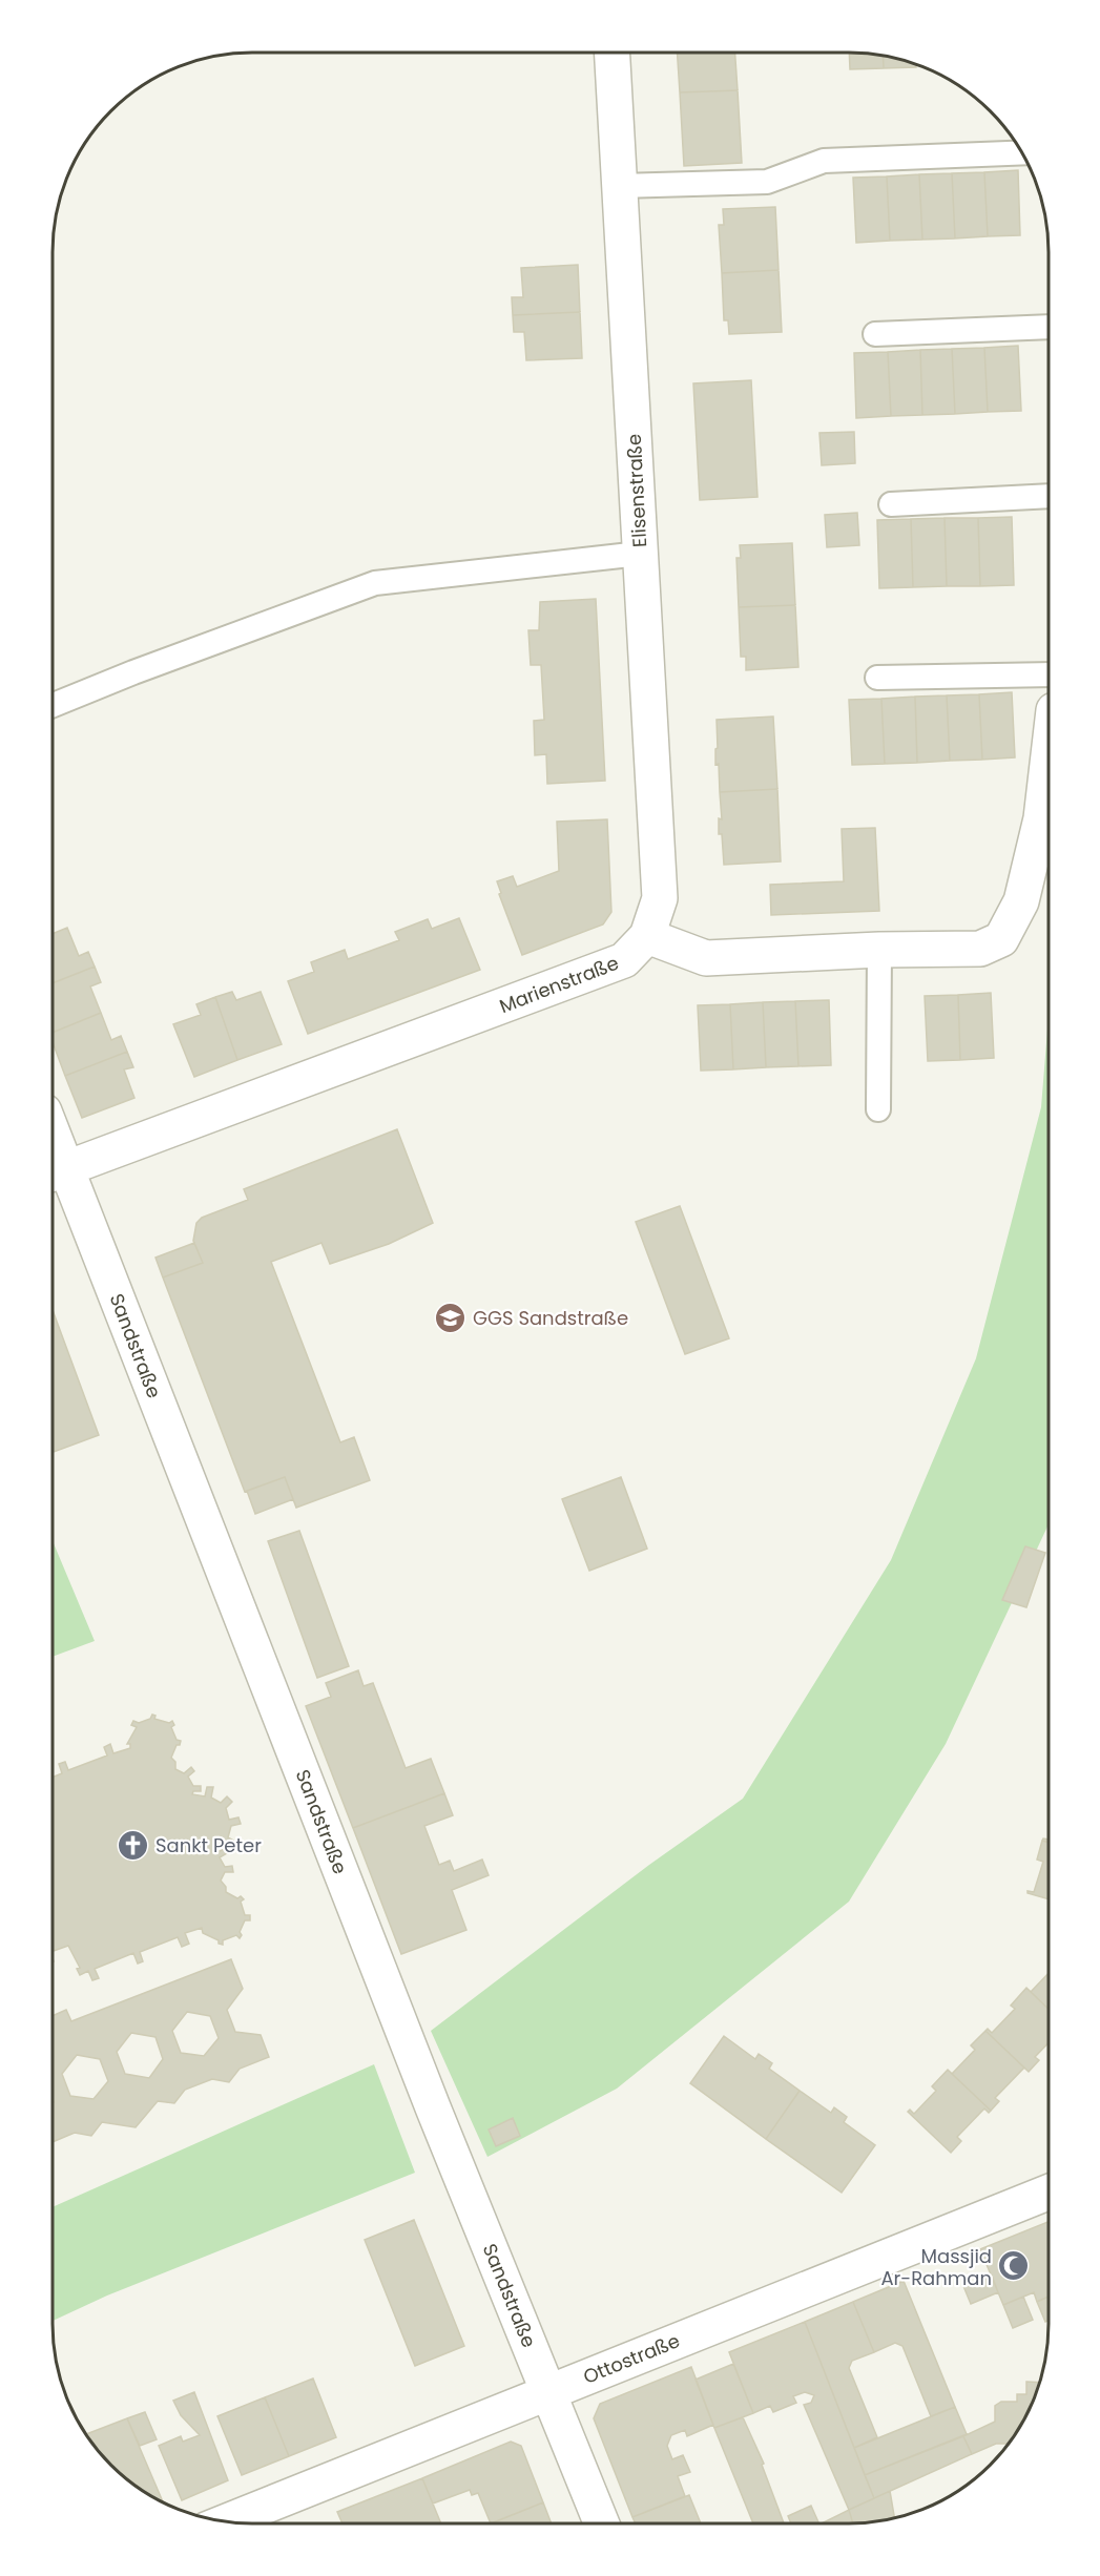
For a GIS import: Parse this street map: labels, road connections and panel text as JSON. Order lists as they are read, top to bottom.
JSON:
{
  "streets": {
    "street": [
      "Elisenstraße",
      "Marienstraße",
      "Sandstraße",
      "Ottostraße"
    ]
  },
  "crossings": [
    ["Elisenstraße", "Marienstraße"],
    ["Marienstraße", "Sandstraße"],
    ["Sandstraße", "Ottostraße"]
  ],
  "places": {
    "school or university": ["GGS Sandstraße"],
    "church": ["Sankt Peter"],
    "mosque": ["Massjid Ar-Rahman"]
  }
}
